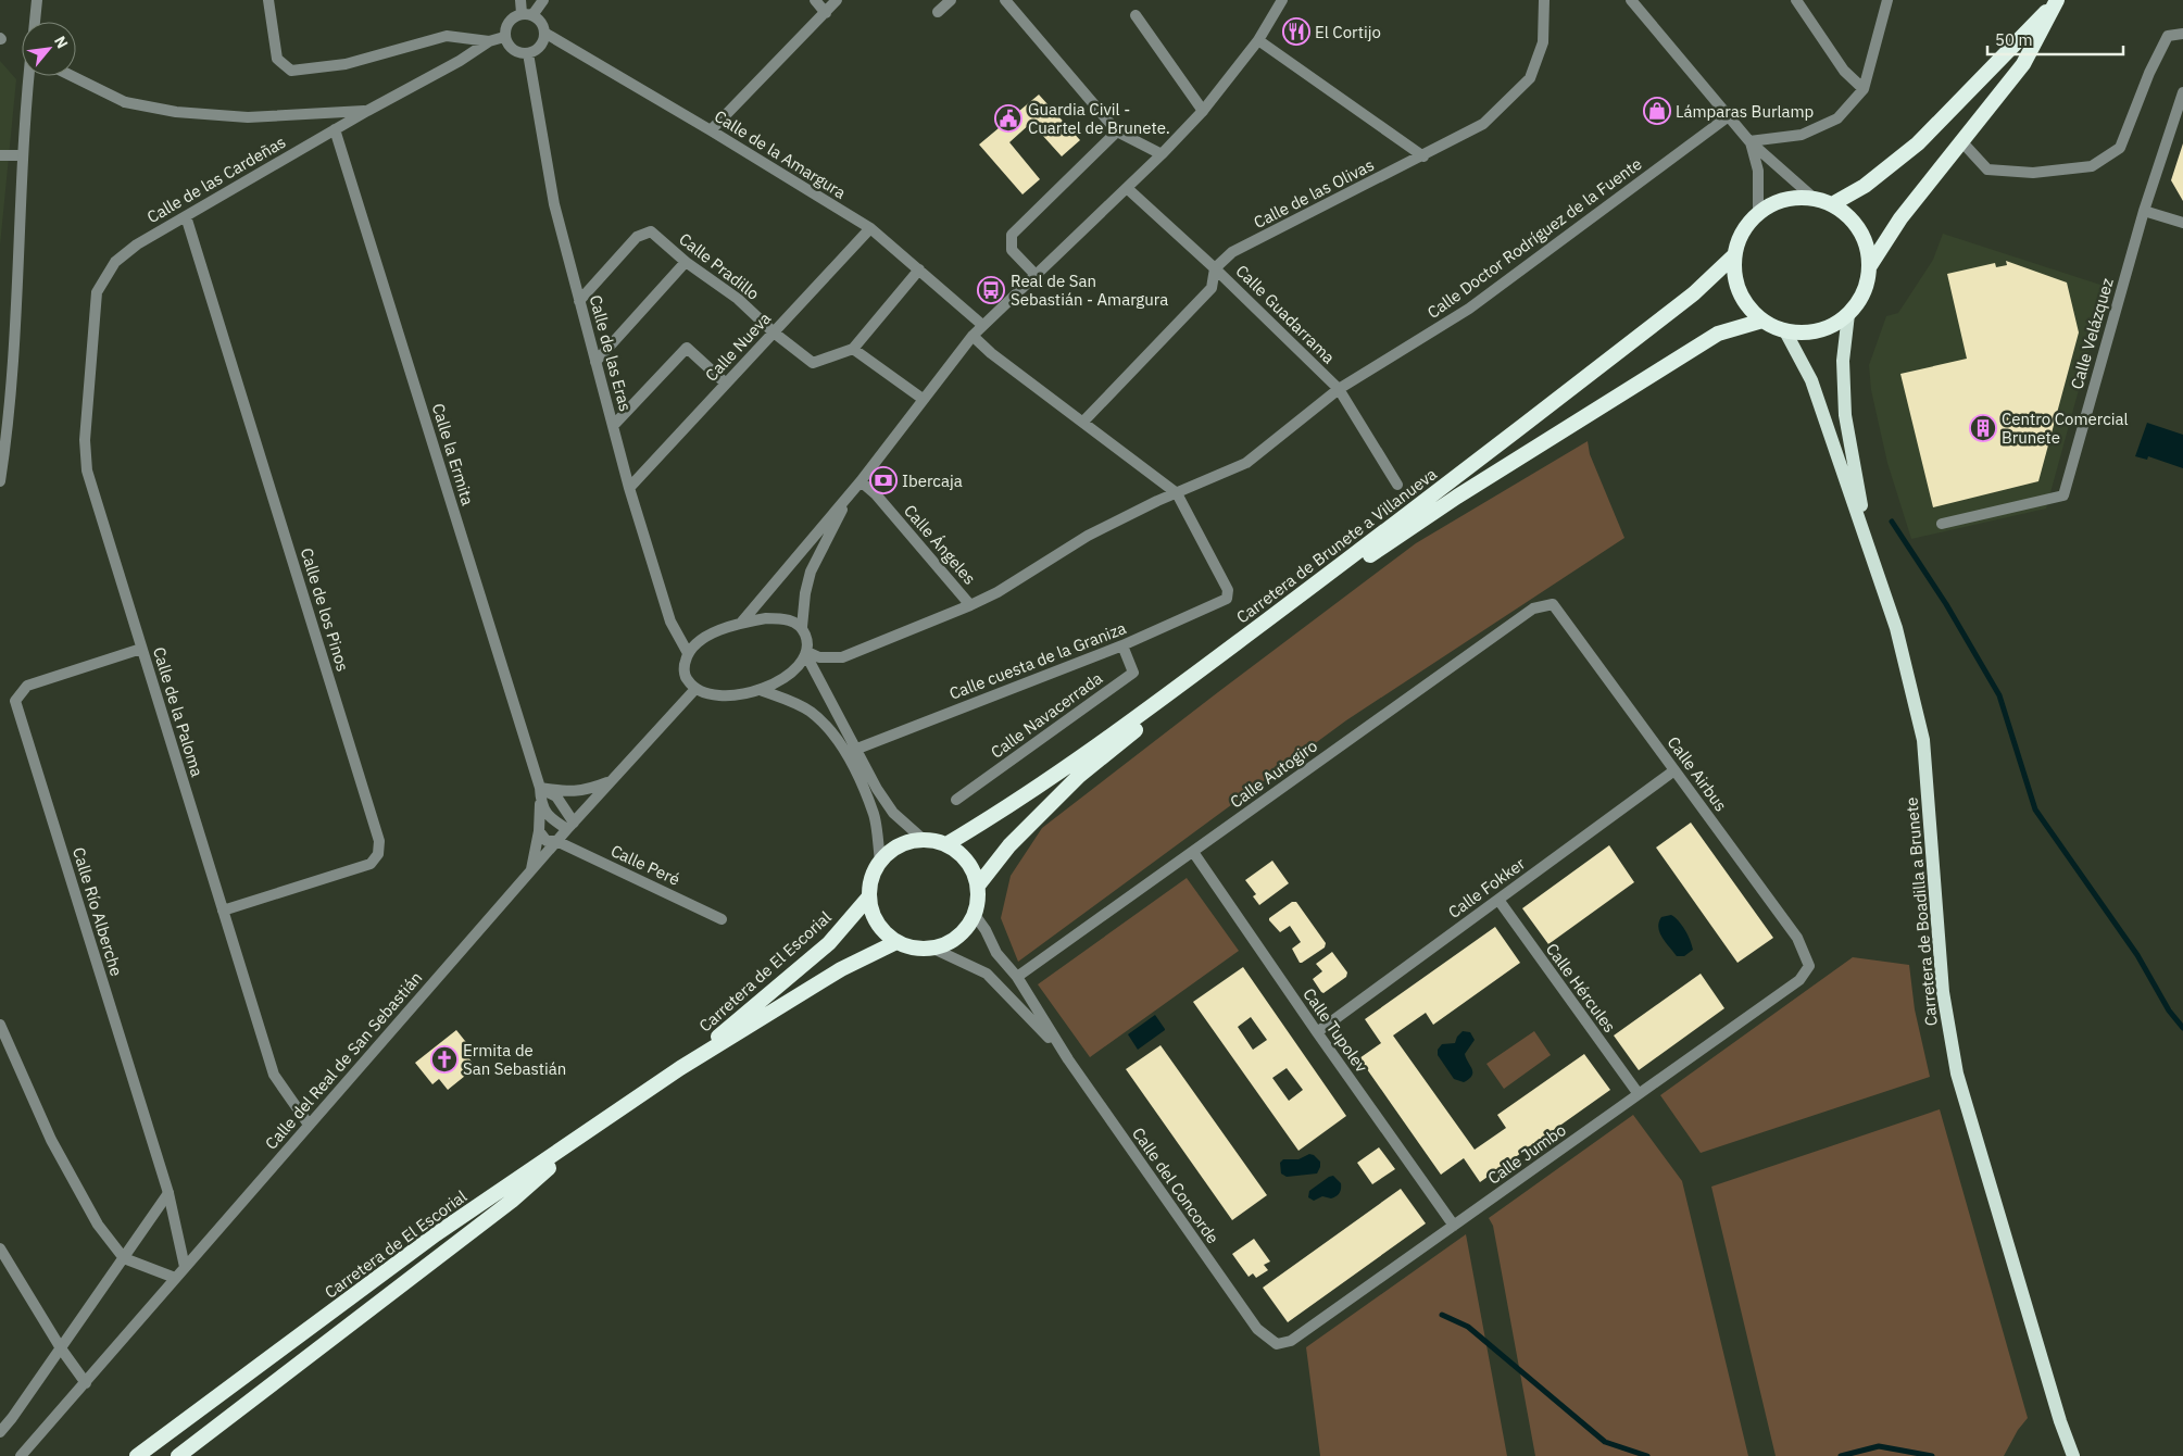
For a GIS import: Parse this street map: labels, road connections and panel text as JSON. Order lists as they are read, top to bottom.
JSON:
{
  "streets": {
    "highway": ["Carretera de Brunete a Villanueva", "Carretera de El Escorial"],
    "main road": ["Carretera de Boadilla a Brunete"],
    "street": [
      "Calle de la Amargura",
      "Calle de las Cardeñas",
      "Calle de las Olivas",
      "Calle Doctor Rodríguez de la Fuente",
      "Calle Pradillo",
      "Calle Guadarrama",
      "Calle Velázquez",
      "Calle Nueva",
      "Calle de las Eras",
      "Calle la Ermita",
      "Calle Ángeles",
      "Calle de los Pinos",
      "Calle cuesta de la Graniza",
      "Calle de la Paloma",
      "Calle Navacerrada",
      "Calle Autogiro",
      "Calle Airbus",
      "Calle Peré",
      "Calle Fokker",
      "Calle Río Alberche",
      "Calle Hércules",
      "Calle Tupolev",
      "Calle del Real de San Sebastián",
      "Calle Jumbo",
      "Calle del Concorde"
    ]
  },
  "crossings": [
    ["Calle de la Amargura", "Calle de las Cardeñas"],
    ["Calle de la Amargura", "Calle Nueva"],
    ["Calle de la Amargura", "Calle de las Eras"],
    ["Calle de las Cardeñas", "Calle de las Eras"],
    ["Calle de las Cardeñas", "Calle la Ermita"],
    ["Calle de las Cardeñas", "Calle de los Pinos"],
    ["Calle de las Cardeñas", "Calle de la Paloma"],
    ["Calle de las Olivas", "Calle Guadarrama"],
    ["Calle Doctor Rodríguez de la Fuente", "Calle Guadarrama"],
    ["Calle Doctor Rodríguez de la Fuente", "Calle de las Eras"],
    ["Calle Doctor Rodríguez de la Fuente", "Calle Ángeles"],
    ["Calle Doctor Rodríguez de la Fuente", "Calle cuesta de la Graniza"],
    ["Calle Doctor Rodríguez de la Fuente", "Calle del Real de San Sebastián"],
    ["Calle Pradillo", "Calle Nueva"],
    ["Calle Pradillo", "Calle de las Eras"],
    ["Calle Nueva", "Calle de las Eras"],
    ["Calle de las Eras", "Calle del Real de San Sebastián"],
    ["Calle la Ermita", "Calle del Real de San Sebastián"],
    ["Carretera de Brunete a Villanueva", "Carretera de Boadilla a Brunete"],
    ["Carretera de Brunete a Villanueva", "Carretera de El Escorial"],
    ["Carretera de Brunete a Villanueva", "Calle del Concorde"],
    ["Calle de los Pinos", "Calle de la Paloma"],
    ["Calle cuesta de la Graniza", "Calle Navacerrada"],
    ["Calle de la Paloma", "Calle Río Alberche"],
    ["Calle de la Paloma", "Calle del Real de San Sebastián"],
    ["Calle Autogiro", "Calle Airbus"],
    ["Calle Autogiro", "Calle Tupolev"],
    ["Calle Autogiro", "Calle del Concorde"],
    ["Calle Airbus", "Calle Fokker"],
    ["Calle Airbus", "Calle Jumbo"],
    ["Calle Peré", "Calle del Real de San Sebastián"],
    ["Calle Fokker", "Calle Hércules"],
    ["Calle Fokker", "Calle Tupolev"],
    ["Calle Río Alberche", "Calle del Real de San Sebastián"],
    ["Carretera de El Escorial", "Calle del Concorde"],
    ["Calle Hércules", "Calle Jumbo"],
    ["Calle Tupolev", "Calle Jumbo"],
    ["Calle Jumbo", "Calle del Concorde"]
  ],
  "places": {
    "restaurant": ["El Cortijo"],
    "shop": ["Lámparas Burlamp"],
    "public building": ["Guardia Civil - Cuartel de Brunete."],
    "bus stop": ["Real de San Sebastián - Amargura"],
    "building": ["Centro Comercial Brunete"],
    "bank": ["Ibercaja"],
    "church": ["Ermita de San Sebastián"]
  },
  "scale_bar": "50 m",
  "north": "top right"
}
